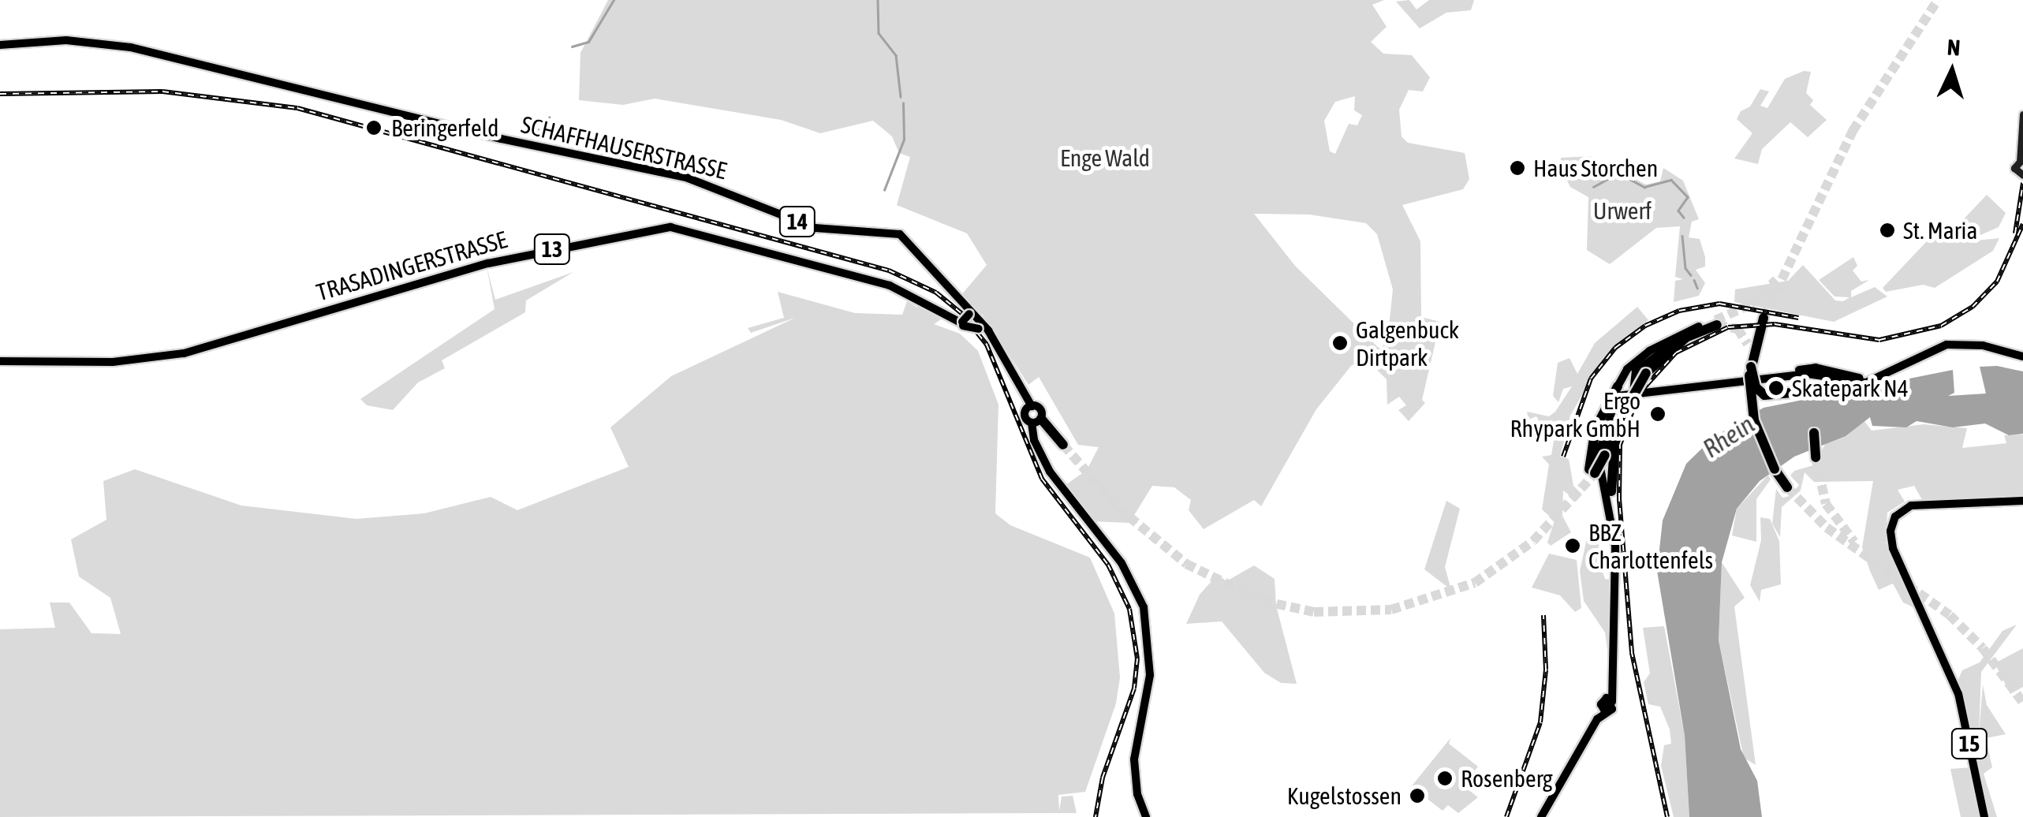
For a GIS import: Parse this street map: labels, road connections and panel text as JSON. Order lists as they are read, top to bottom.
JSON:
{
  "streets": {
    "main road": [
      "SCHAFFHAUSERSTRASSE",
      "14",
      "13",
      "TRASADINGERSTRASSE",
      "15"
    ]
  },
  "crossings": [
    ["SCHAFFHAUSERSTRASSE", "13"],
    ["SCHAFFHAUSERSTRASSE", "TRASADINGERSTRASSE"],
    ["13", "TRASADINGERSTRASSE"]
  ],
  "water": ["Rhein"],
  "parks": ["Enge Wald", "Urwerf"],
  "places": [
    "Beringerfeld",
    "Haus Storchen",
    "St. Maria",
    "Galgenbuck Dirtpark",
    "Skatepark N4",
    "Ergo Rhypark GmbH",
    "BBZ Charlottenfels",
    "Rosenberg",
    "Kugelstossen"
  ],
  "north": "top"
}
